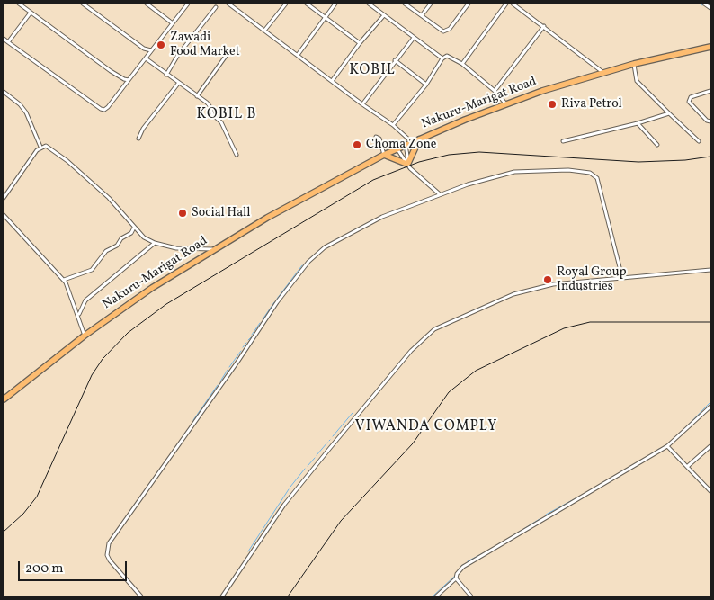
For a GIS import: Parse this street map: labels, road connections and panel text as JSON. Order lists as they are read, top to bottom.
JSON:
{
  "streets": {
    "main road": ["Nakuru-Marigat Road"]
  },
  "districts": ["KOBIL", "KOBIL B", "VIWANDA COMPLY"],
  "places": [
    "Zawadi Food Market",
    "Riva Petrol",
    "Choma Zone",
    "Social Hall",
    "Royal Group Industries"
  ],
  "scale_bar": "200 m"
}
